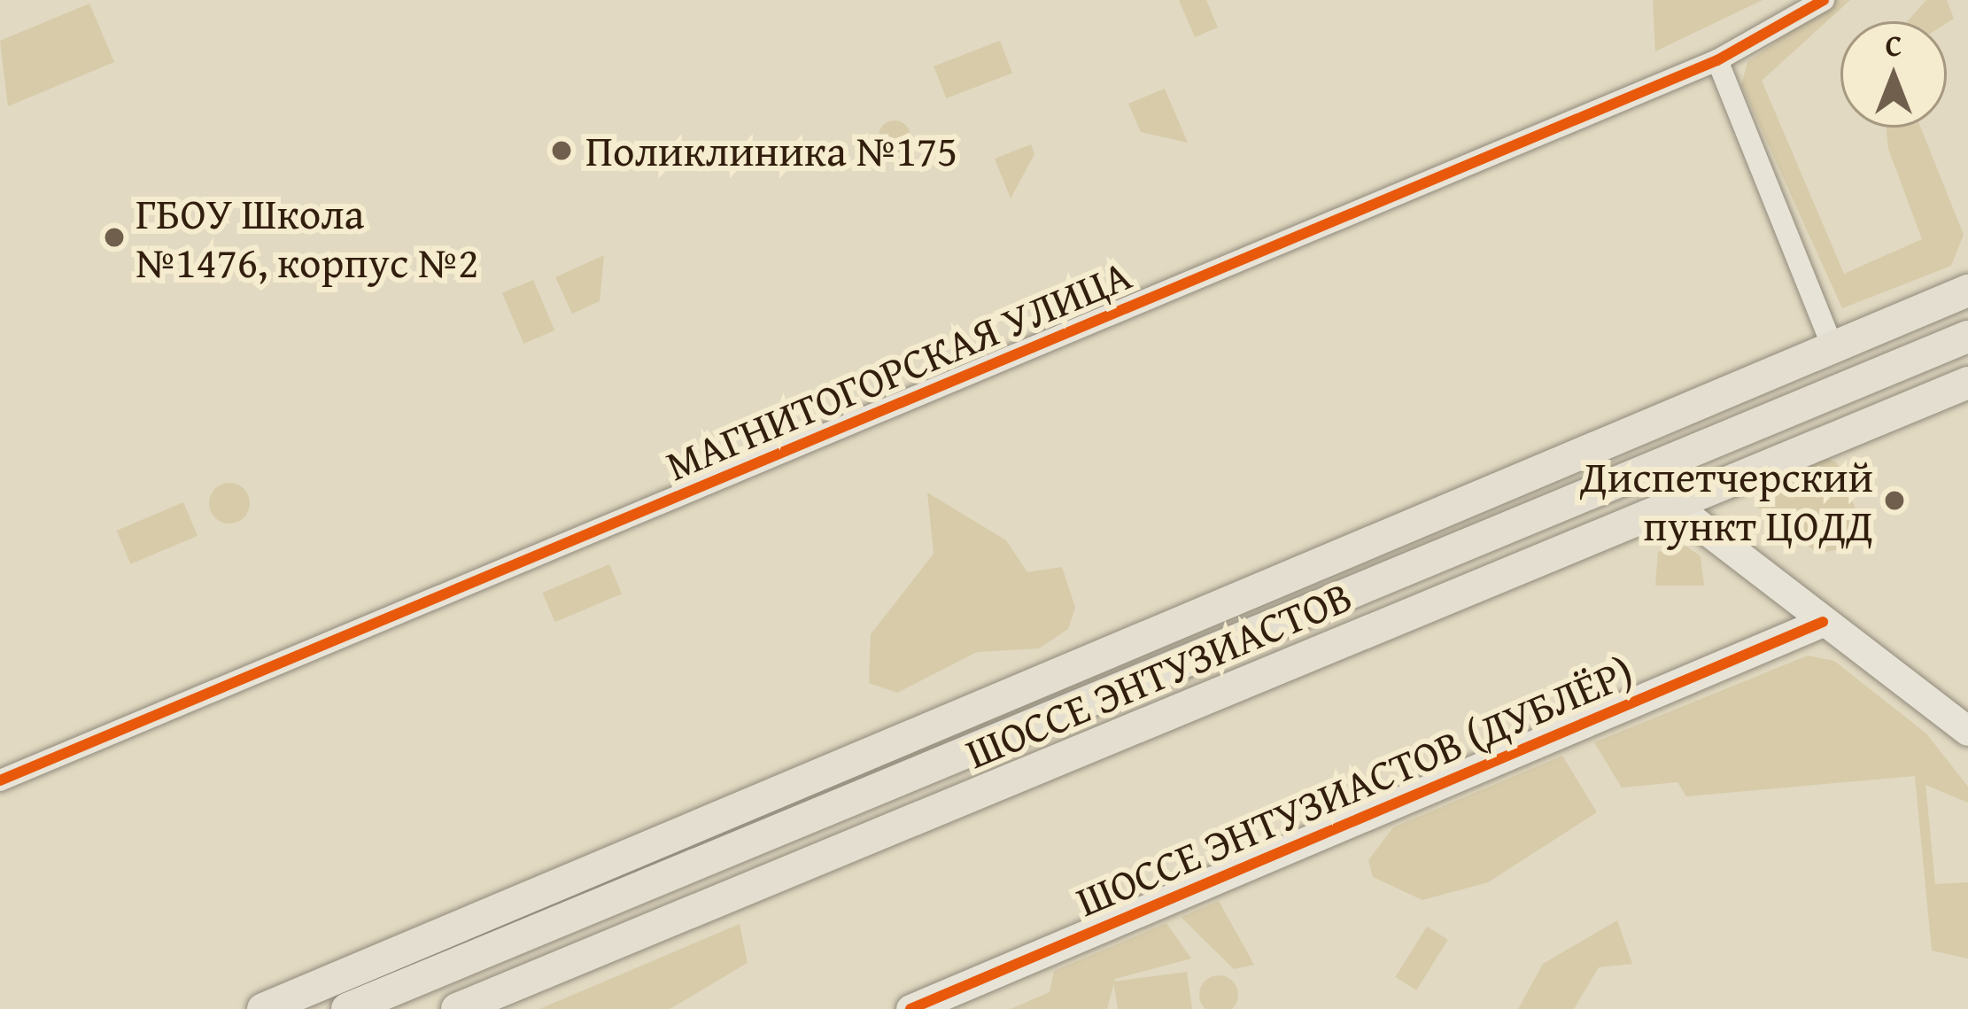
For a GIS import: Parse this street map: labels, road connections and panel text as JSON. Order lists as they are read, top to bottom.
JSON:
{
  "streets": {
    "main road": ["ШОССЕ ЭНТУЗИАСТОВ"],
    "street": ["МАГНИТОГОРСКАЯ УЛИЦА", "ШОССЕ ЭНТУЗИАСТОВ (ДУБЛЁР)"]
  },
  "places": ["Поликлиника №175", "ГБОУ Школа №1476, корпус №2", "Диспетчерский пункт ЦОДД"],
  "north": "top"
}
